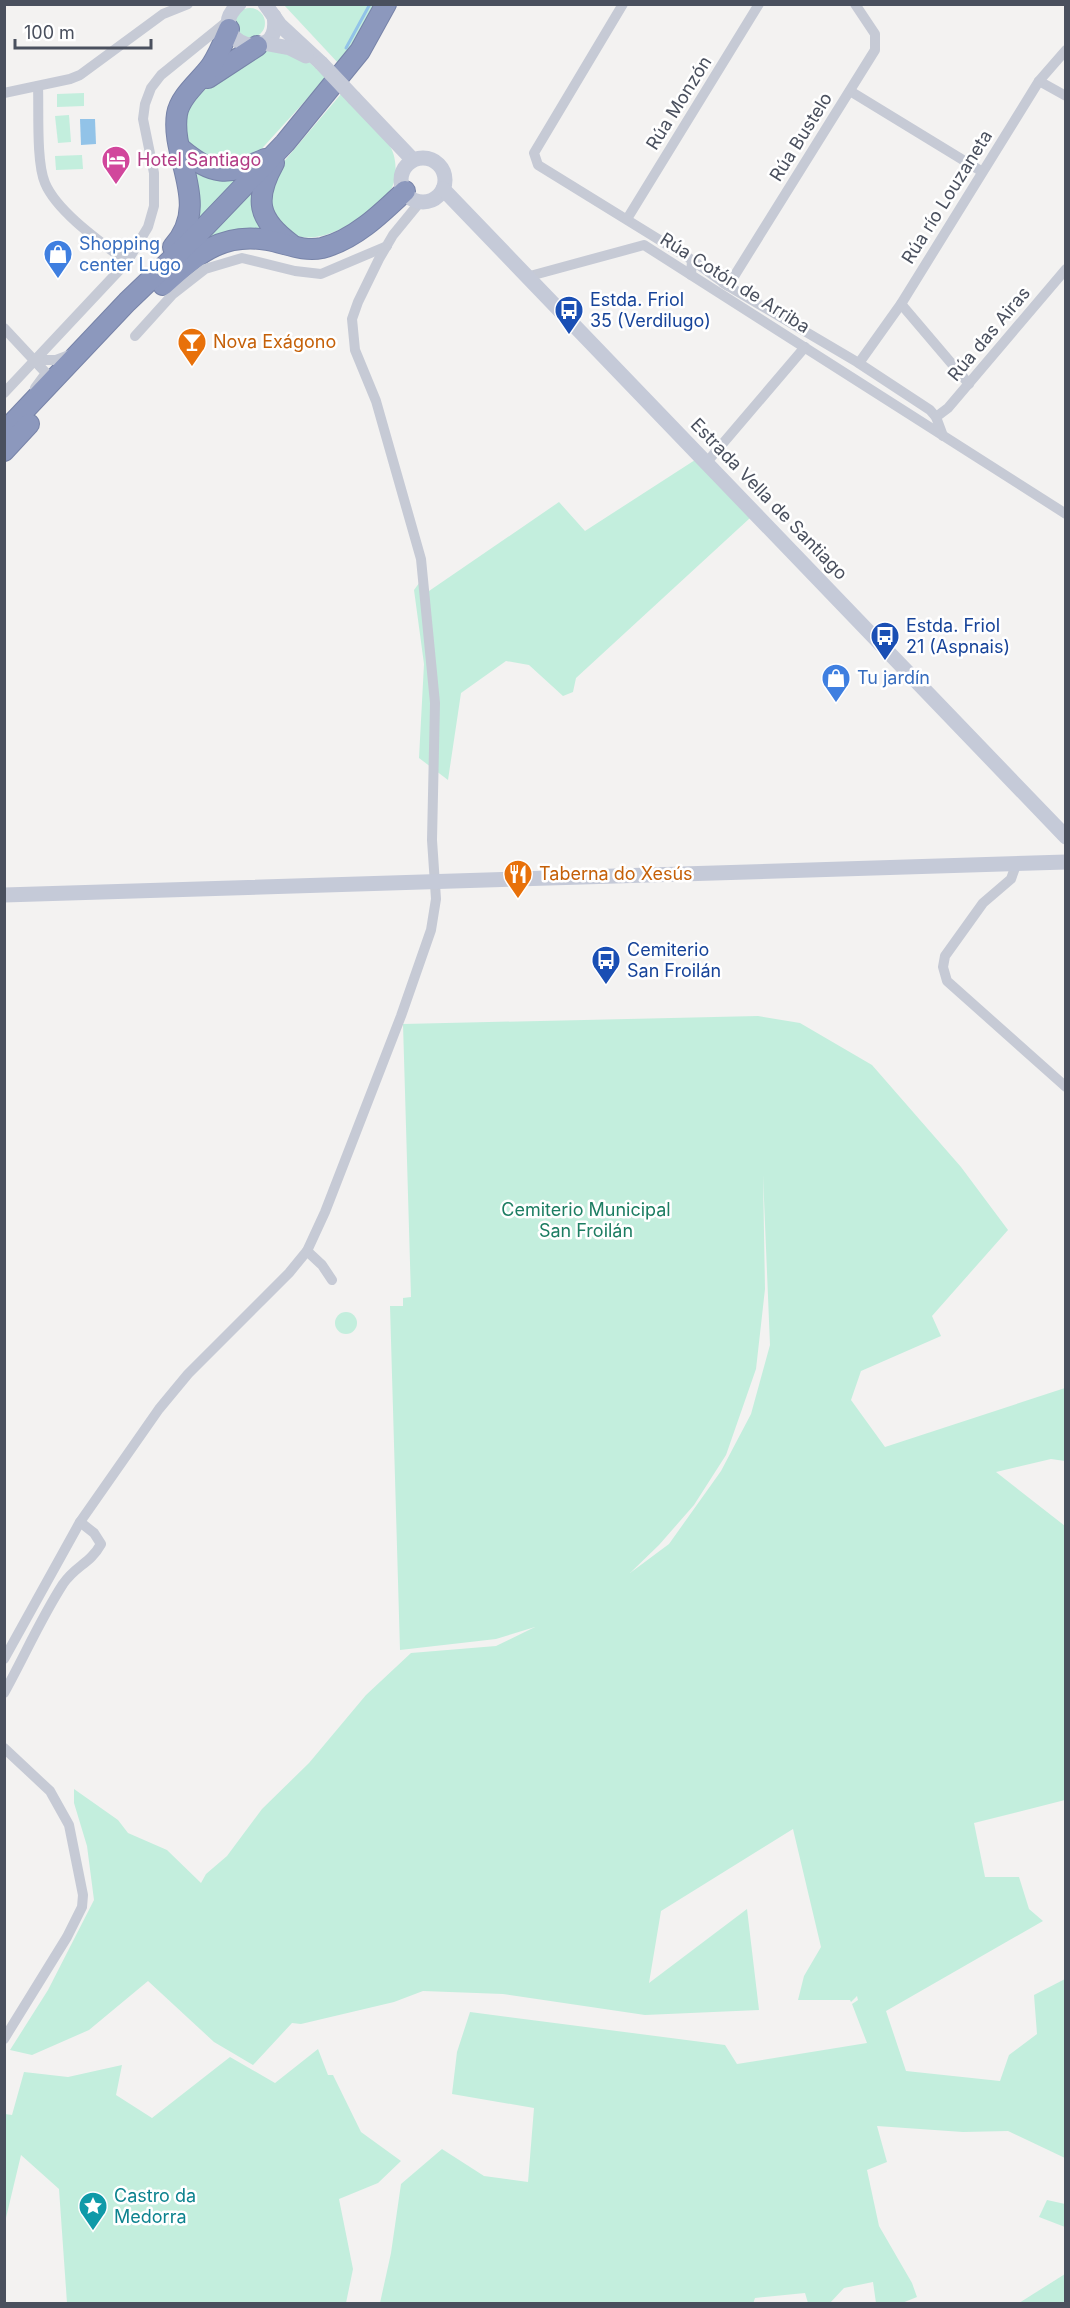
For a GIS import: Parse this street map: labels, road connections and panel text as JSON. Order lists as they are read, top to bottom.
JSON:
{
  "streets": {
    "main road": ["Estrada Vella de Santiago"],
    "street": [
      "Rúa Monzón",
      "Rúa Bustelo",
      "Rúa río Louzaneta",
      "Rúa Cotón de Arriba",
      "Rúa das Airas"
    ]
  },
  "crossings": [
    ["Rúa río Louzaneta", "Rúa Cotón de Arriba"],
    ["Rúa Cotón de Arriba", "Estrada Vella de Santiago"]
  ],
  "parks": ["Cemiterio Municipal San Froilán"],
  "places": {
    "hotel": ["Hotel Santiago"],
    "shop": ["Shopping center Lugo", "Tu jardín"],
    "bus stop": ["Estda. Friol 35 (Verdilugo)", "Estda. Friol 21 (Aspnais)", "Cemiterio San Froilán"],
    "bar": ["Nova Exágono"],
    "restaurant": ["Taberna do Xesús"],
    "place": ["Castro da Medorra"]
  },
  "scale_bar": "100 m"
}
